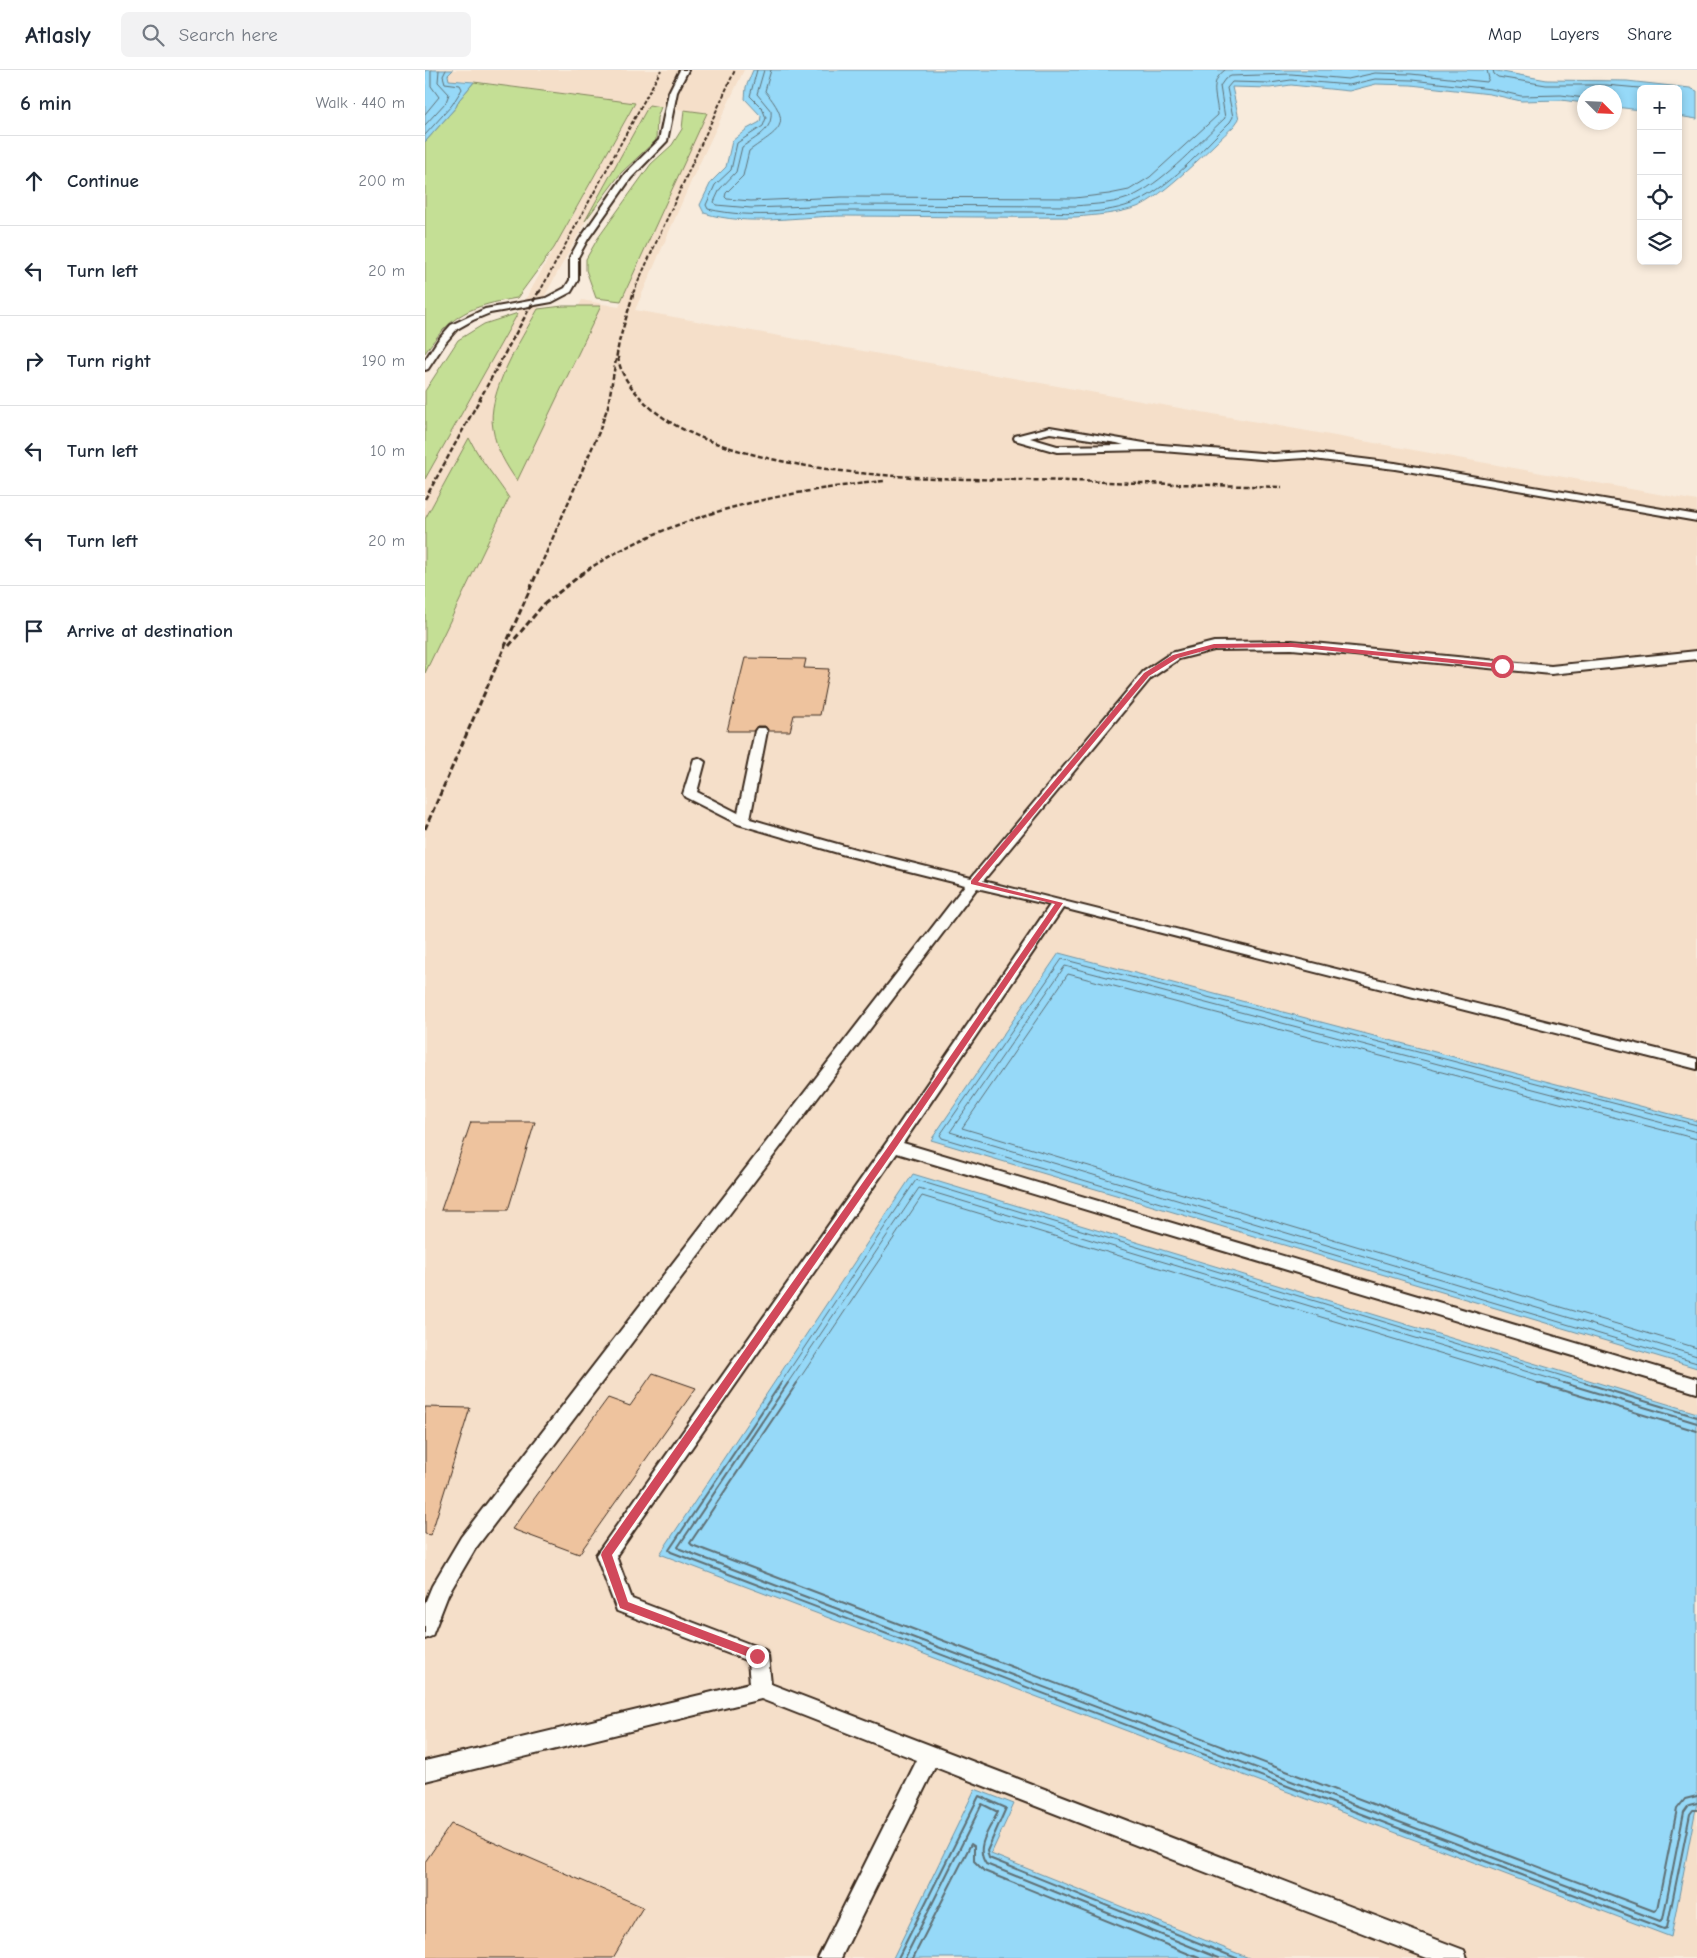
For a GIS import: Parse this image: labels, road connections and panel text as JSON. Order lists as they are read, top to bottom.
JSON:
{
  "north": "bottom right",
  "page": {
    "header": "Atlasly",
    "search": "Search here",
    "nav": ["Map", "Layers", "Share"],
    "heading": ["6 min", "Walk · 440 m"],
    "map_buttons": ["+", "−"],
    "list": [
      ["Continue", "200 m"],
      ["Turn left", "20 m"],
      ["Turn right", "190 m"],
      ["Turn left", "10 m"],
      ["Turn left", "20 m"],
      "Arrive at destination"
    ]
  }
}
